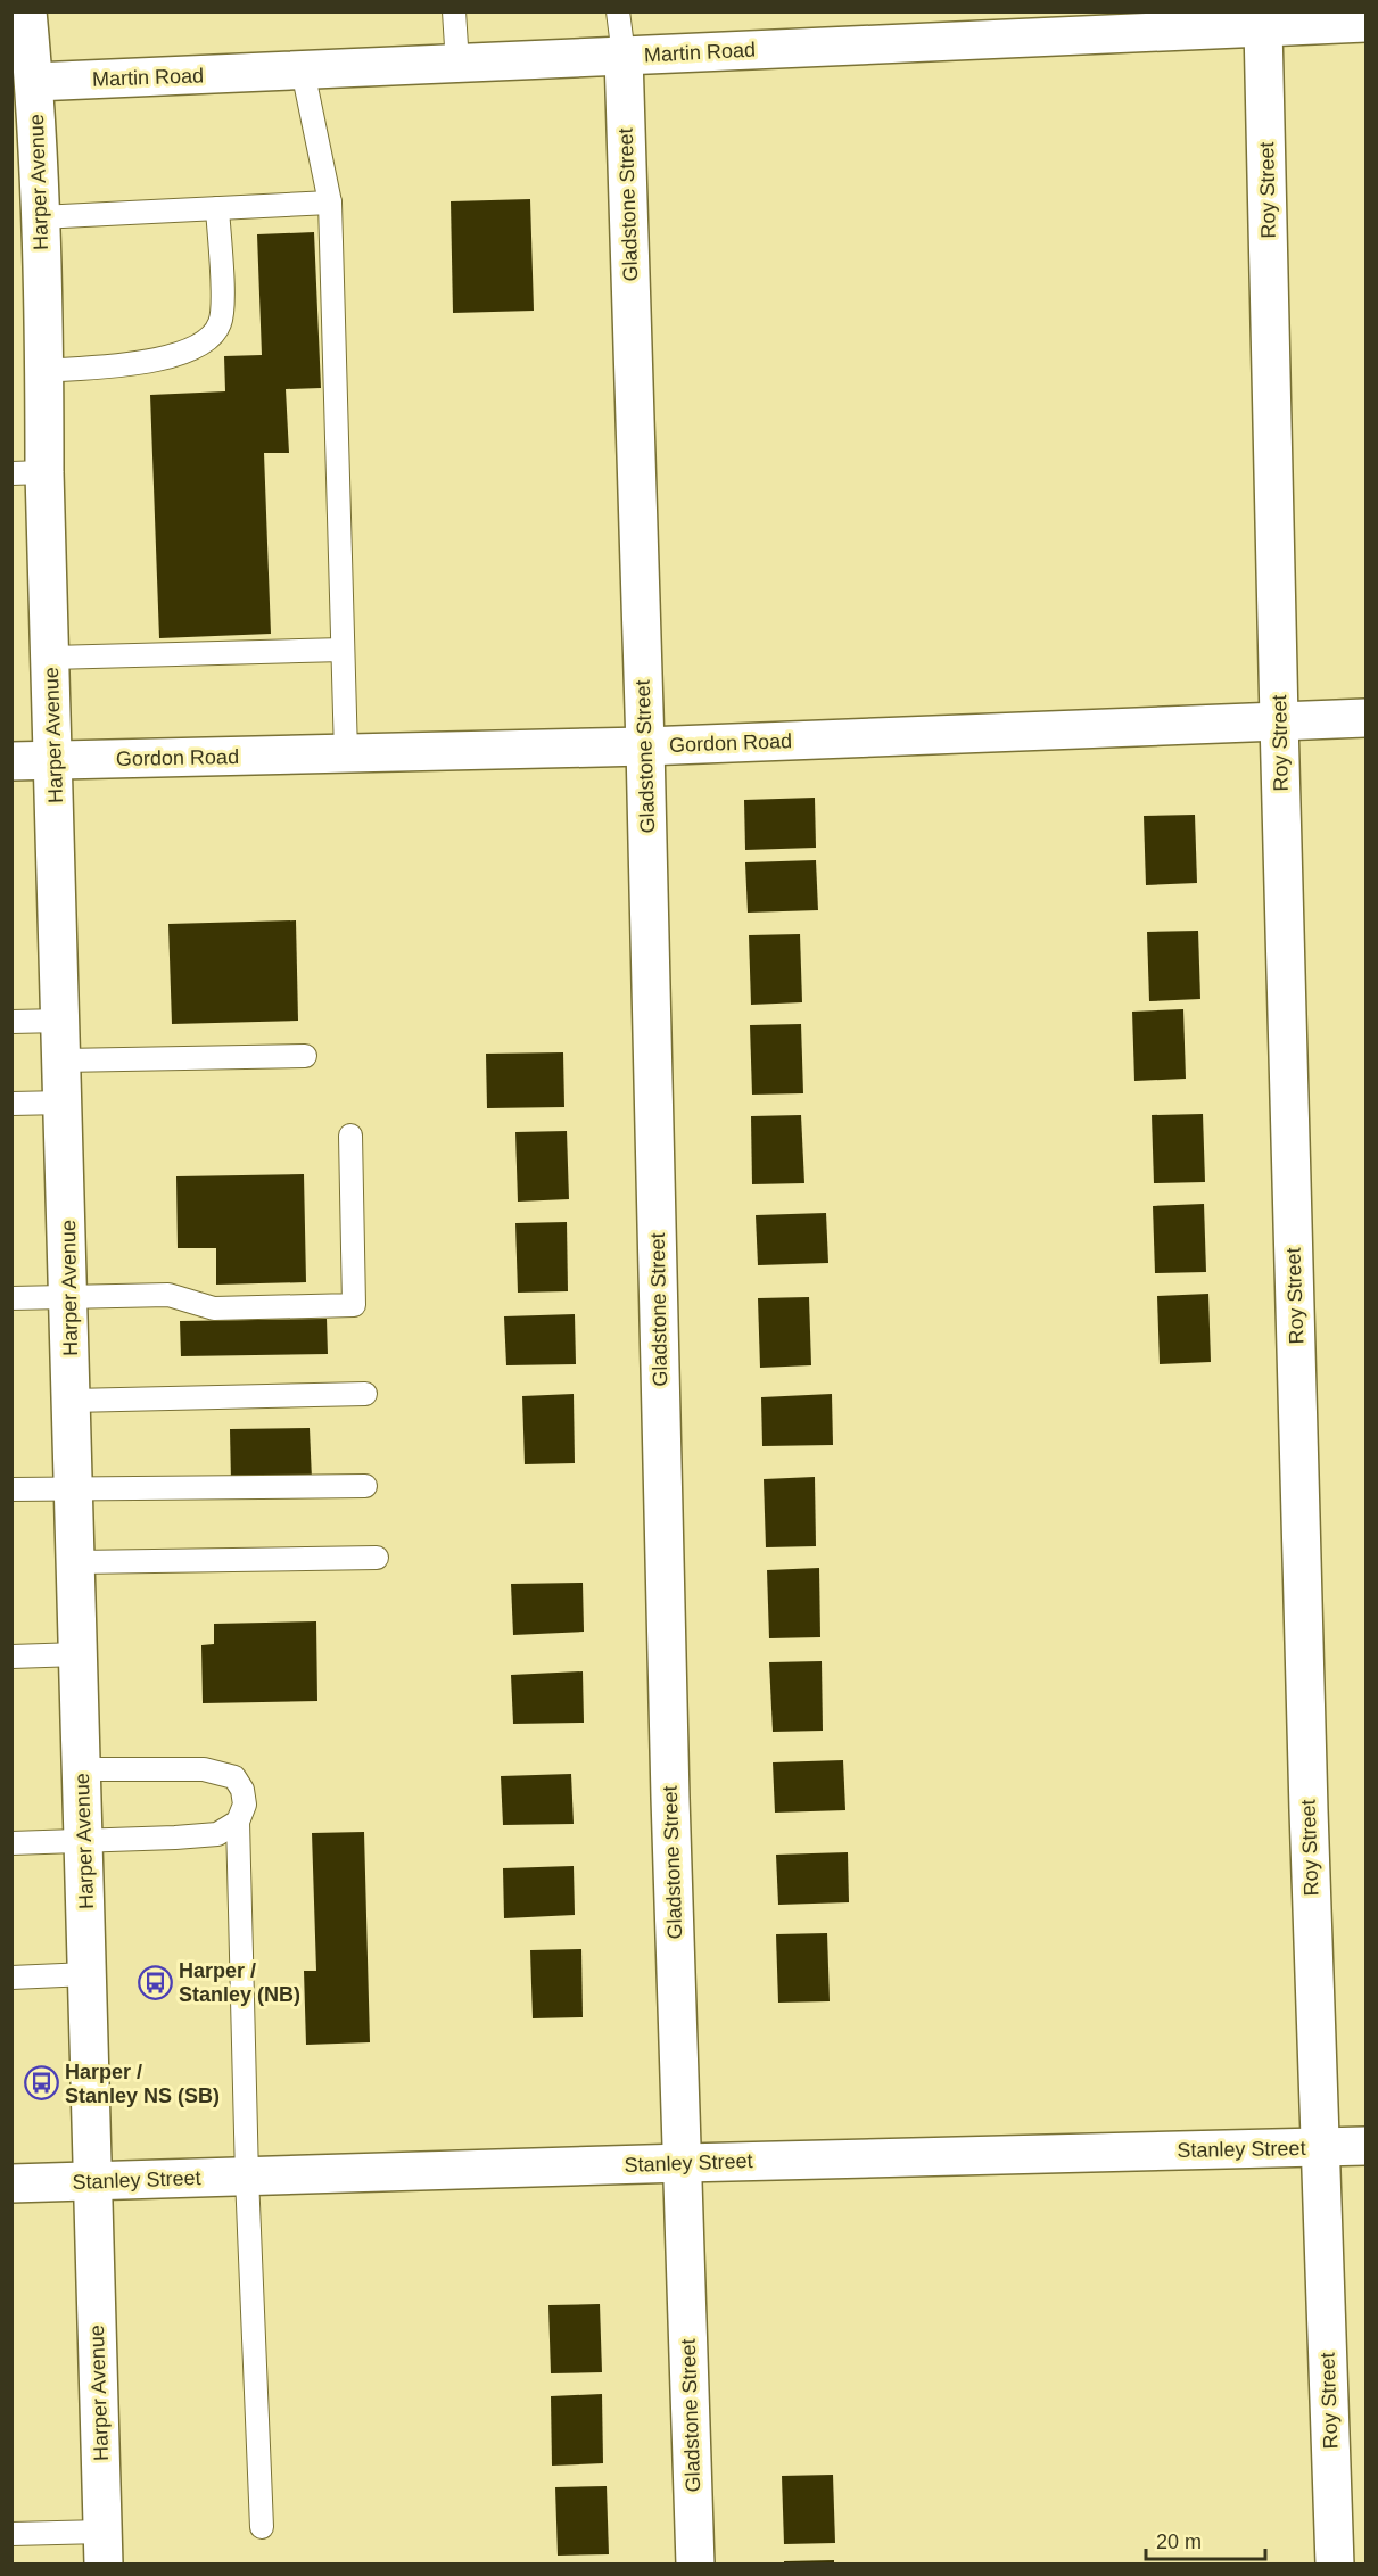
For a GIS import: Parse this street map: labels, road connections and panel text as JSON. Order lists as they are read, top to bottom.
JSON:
{
  "streets": {
    "street": [
      "Martin Road",
      "Harper Avenue",
      "Roy Street",
      "Gladstone Street",
      "Gordon Road",
      "Stanley Street"
    ]
  },
  "crossings": [
    ["Martin Road", "Harper Avenue"],
    ["Martin Road", "Roy Street"],
    ["Martin Road", "Gladstone Street"],
    ["Harper Avenue", "Gordon Road"],
    ["Harper Avenue", "Stanley Street"],
    ["Roy Street", "Gordon Road"],
    ["Roy Street", "Stanley Street"],
    ["Gladstone Street", "Gordon Road"],
    ["Gladstone Street", "Stanley Street"]
  ],
  "places": {
    "bus stop": ["Harper / Stanley (NB)", "Harper / Stanley NS (SB)"]
  },
  "scale_bar": "20 m"
}
